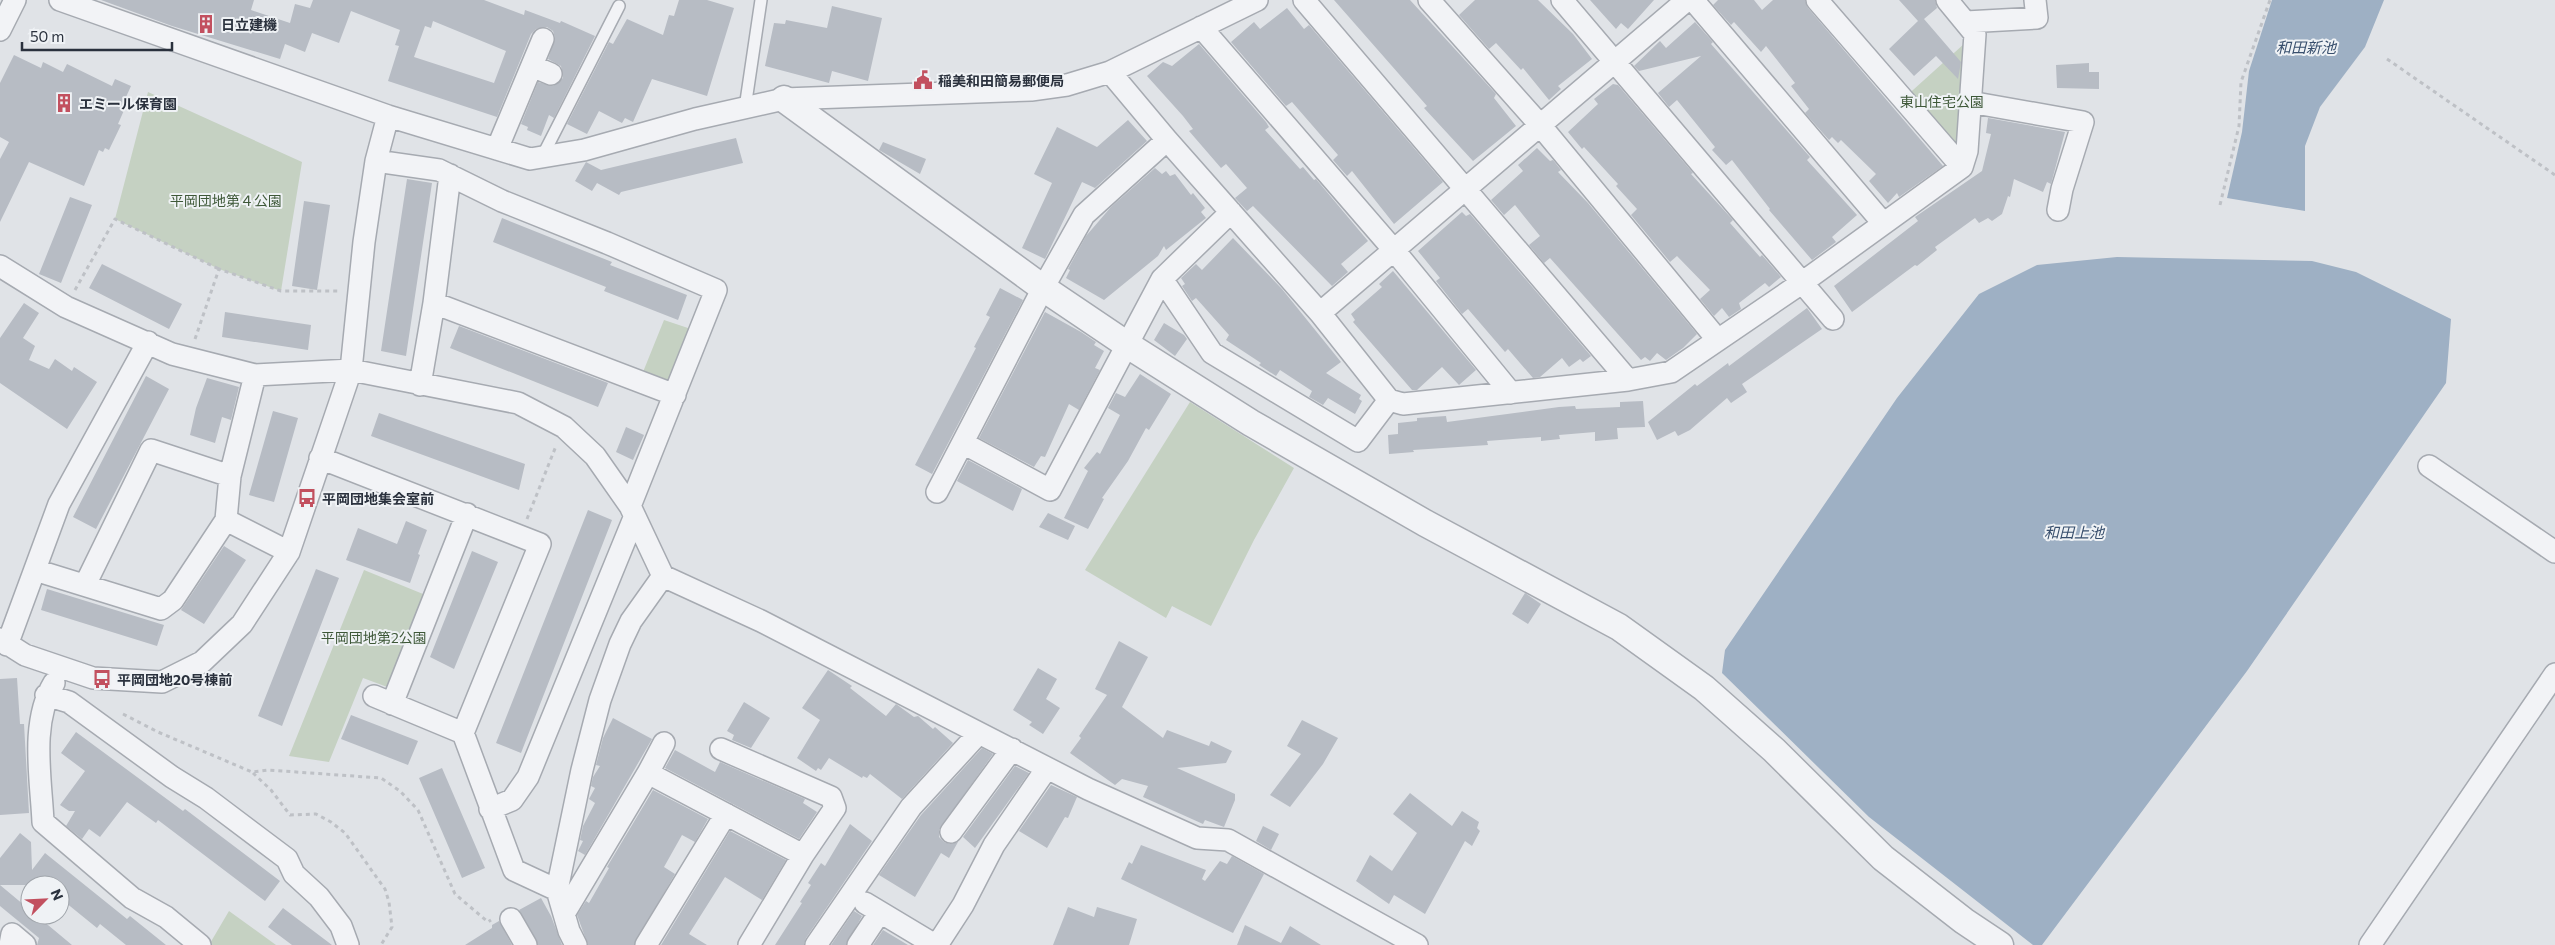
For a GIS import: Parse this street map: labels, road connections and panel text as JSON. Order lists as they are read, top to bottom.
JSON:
{
  "water": ["和田新池", "和田上池"],
  "parks": ["東山住宅公園", "平岡団地第４公園", "平岡団地第2公園"],
  "places": {
    "building": ["日立建機", "エミール保育園"],
    "public building": ["稲美和田簡易郵便局"],
    "bus stop": ["平岡団地集会室前", "平岡団地20号棟前"]
  },
  "scale_bar": "50 m",
  "north": "top right"
}
